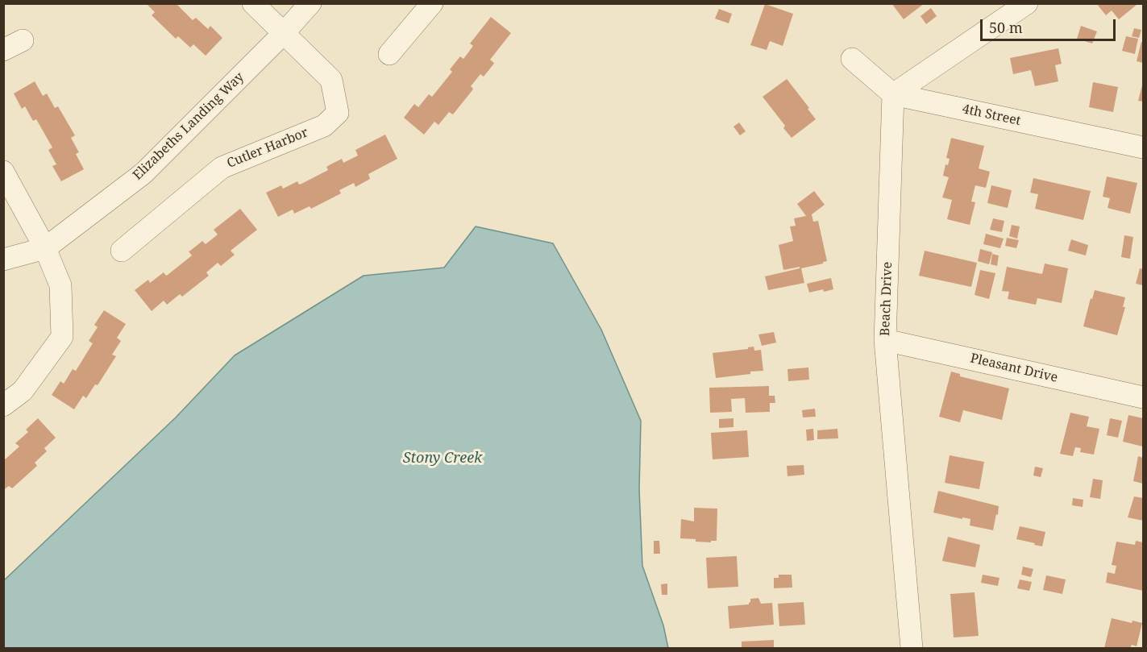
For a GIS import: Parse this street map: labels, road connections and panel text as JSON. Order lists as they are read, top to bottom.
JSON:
{
  "streets": {
    "street": [
      "4th Street",
      "Elizabeths Landing Way",
      "Cutler Harbor",
      "Beach Drive",
      "Pleasant Drive"
    ]
  },
  "crossings": [
    ["4th Street", "Beach Drive"],
    ["Elizabeths Landing Way", "Cutler Harbor"],
    ["Beach Drive", "Pleasant Drive"]
  ],
  "water": ["Stony Creek"],
  "scale_bar": "50 m"
}
